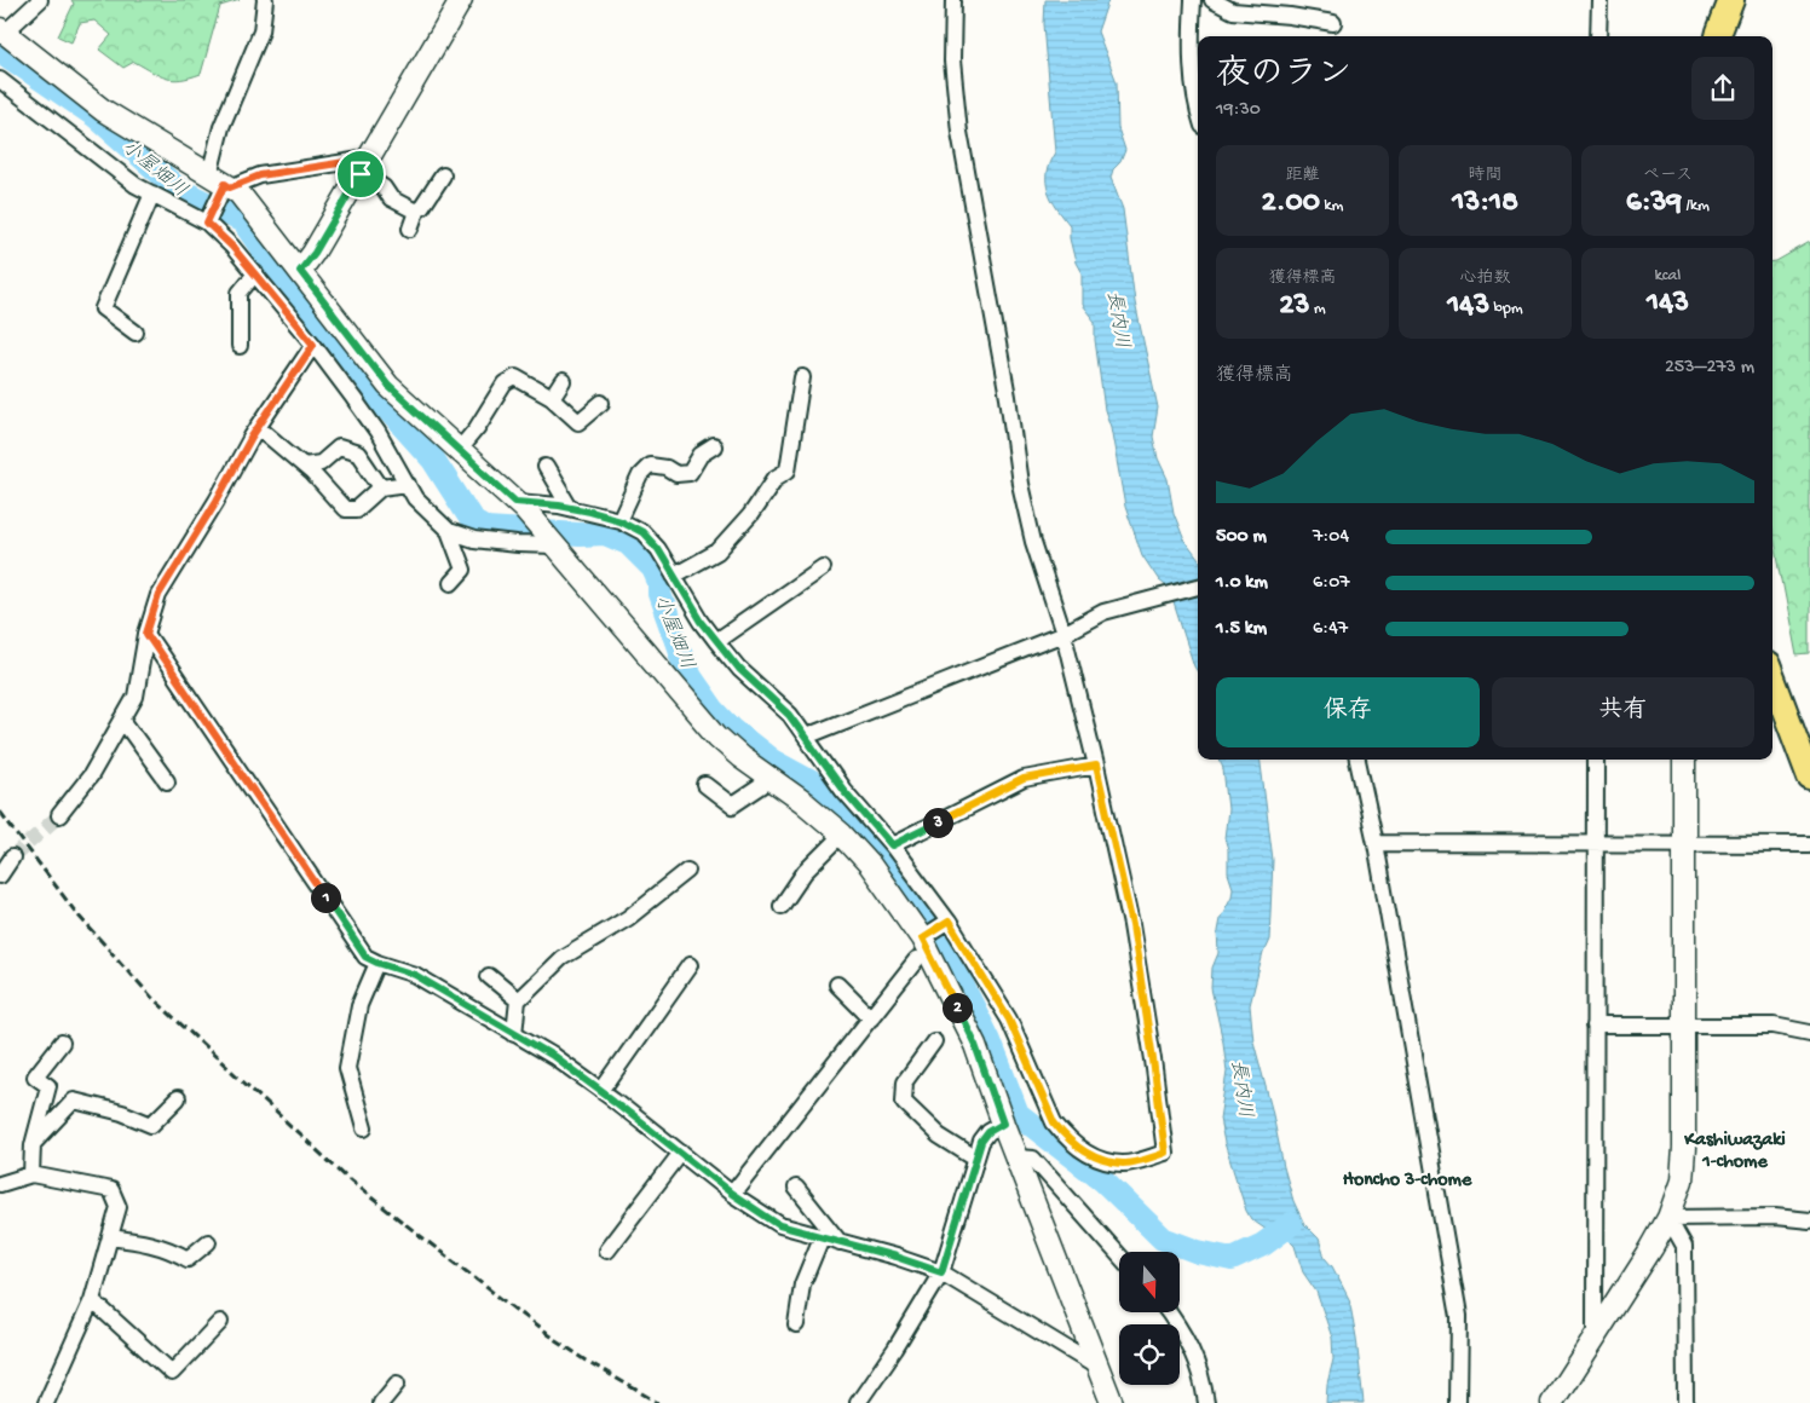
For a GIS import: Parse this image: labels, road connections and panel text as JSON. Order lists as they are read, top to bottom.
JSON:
{
  "districts": ["Kashiwazaki 1-chome", "Honcho 3-chome"],
  "water": ["小屋畑川", "長内川"],
  "north": "bottom",
  "page": {
    "heading": ["夜のラン", "19:30"],
    "stats": [
      ["距離", "2.00 km"],
      ["時間", "13:18"],
      ["ペース", "6:39 /km"],
      ["獲得標高", "23 m"],
      ["心拍数", "143 bpm"],
      ["kcal", "143"]
    ],
    "chart": ["獲得標高", "253–273 m"],
    "list": [
      {
        "name": "500 m",
        "note": "7:04"
      },
      {
        "name": "1.0 km",
        "note": "6:07"
      },
      {
        "name": "1.5 km",
        "note": "6:47"
      }
    ],
    "buttons": ["保存", "共有"],
    "pins": ["3", "1", "2"]
  }
}
